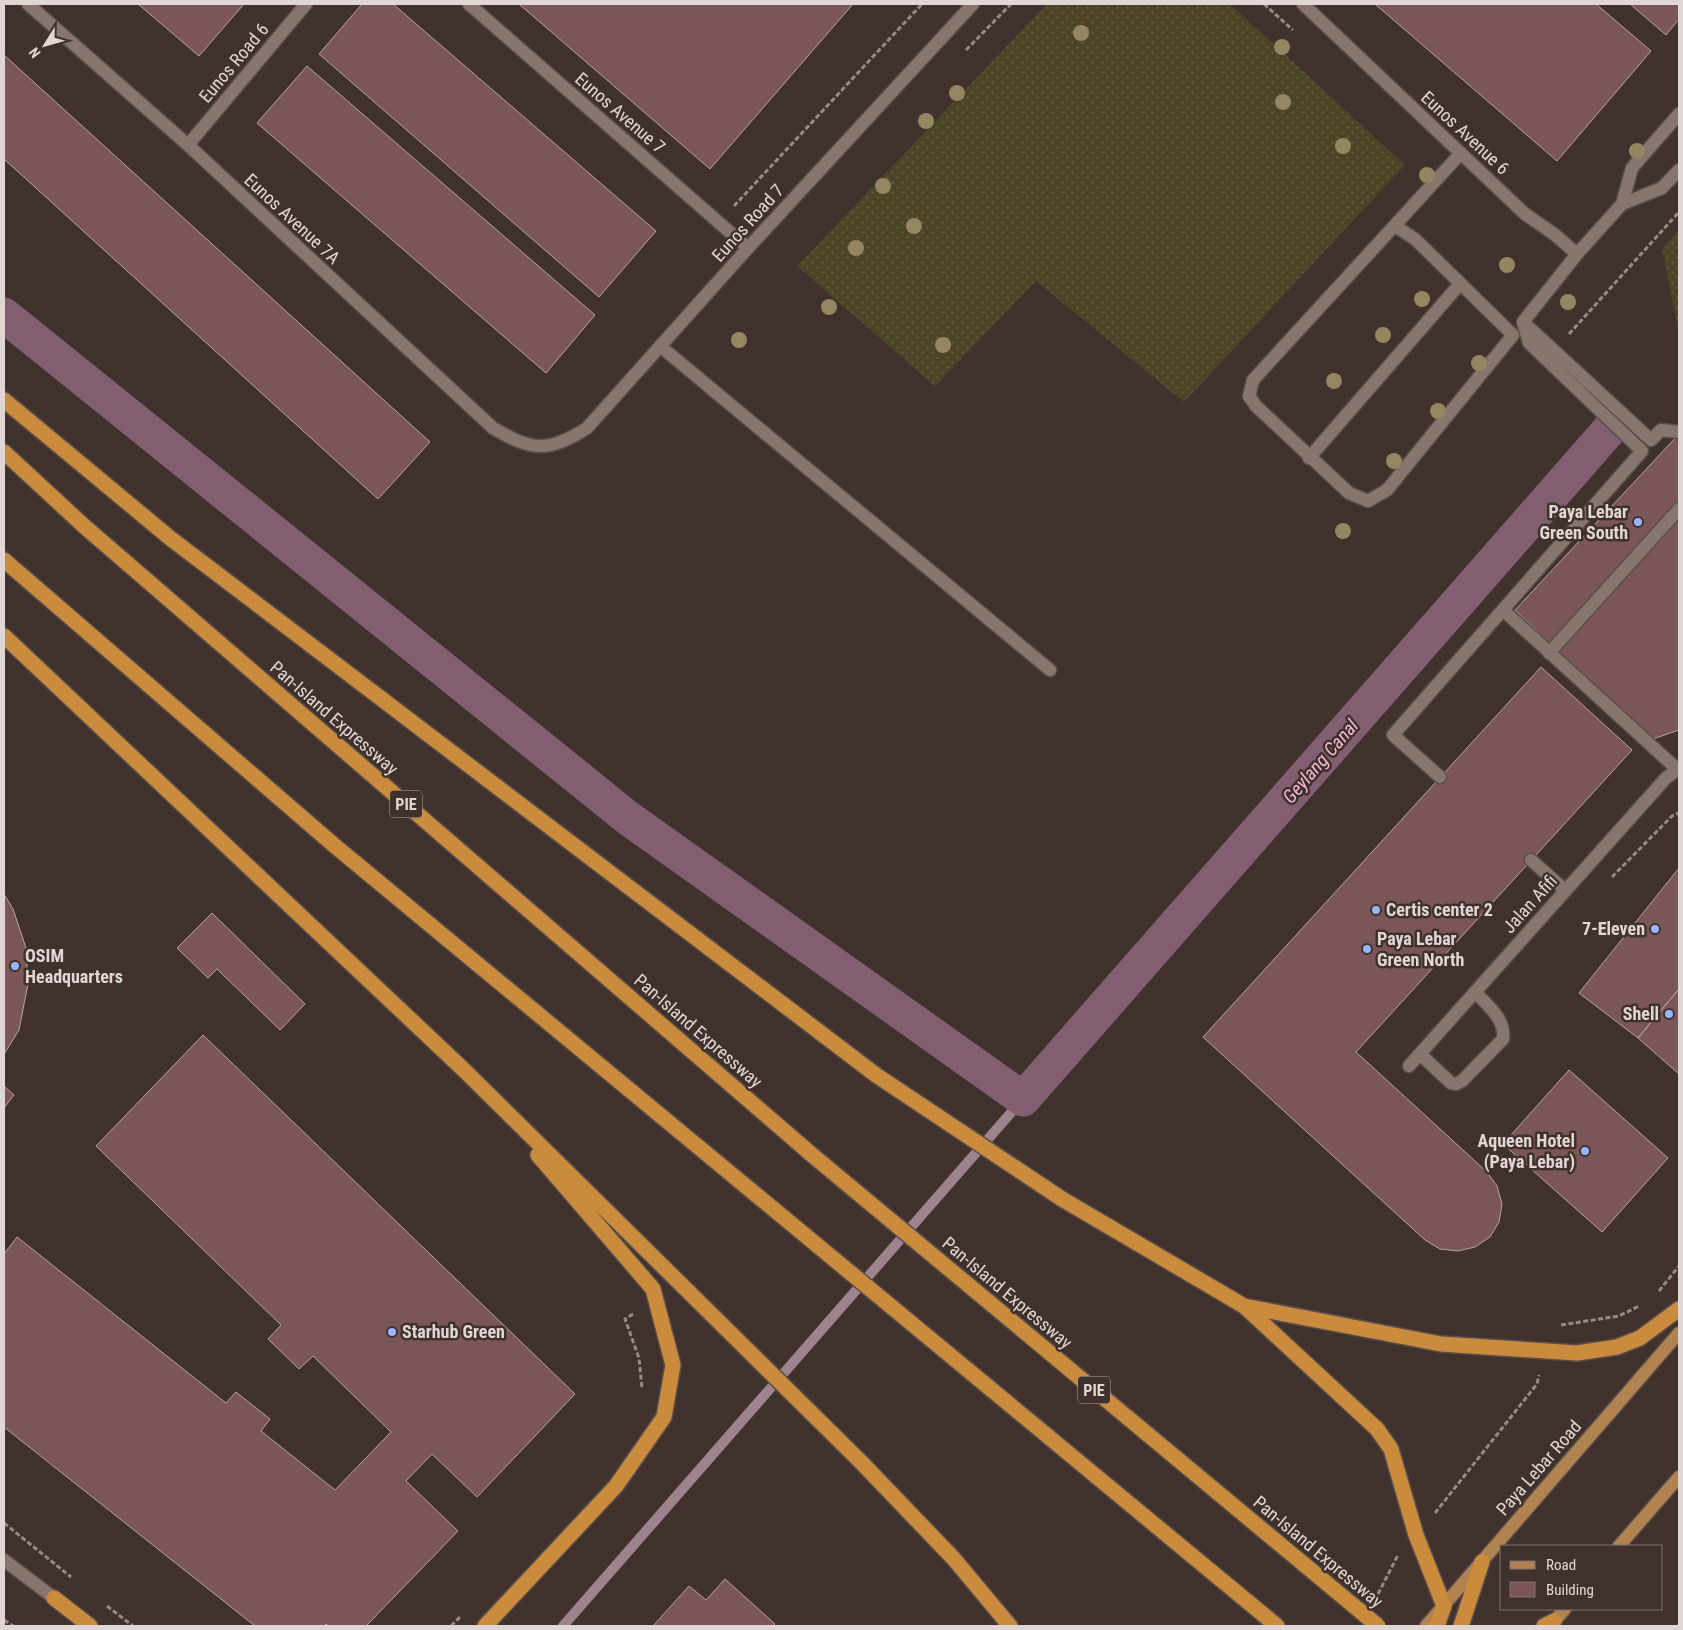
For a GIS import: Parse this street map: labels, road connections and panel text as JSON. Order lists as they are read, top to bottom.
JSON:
{
  "streets": {
    "highway": ["Pan-Island Expressway", "PIE"],
    "main road": ["Paya Lebar Road"],
    "street": [
      "Eunos Road 6",
      "Eunos Avenue 7",
      "Eunos Avenue 6",
      "Eunos Avenue 7A",
      "Eunos Road 7",
      "Jalan Afifi"
    ]
  },
  "crossings": [
    ["Eunos Road 6", "Eunos Avenue 7A"],
    ["Eunos Avenue 7", "Eunos Road 7"],
    ["Eunos Avenue 7A", "Eunos Road 7"]
  ],
  "water": ["Geylang Canal"],
  "places": [
    "Paya Lebar Green South",
    "Certis center 2",
    "7-Eleven",
    "Paya Lebar Green North",
    "OSIM Headquarters",
    "Shell",
    "Aqueen Hotel (Paya Lebar)",
    "Starhub Green"
  ],
  "legend": ["Road", "Building"],
  "north": "bottom left"
}
